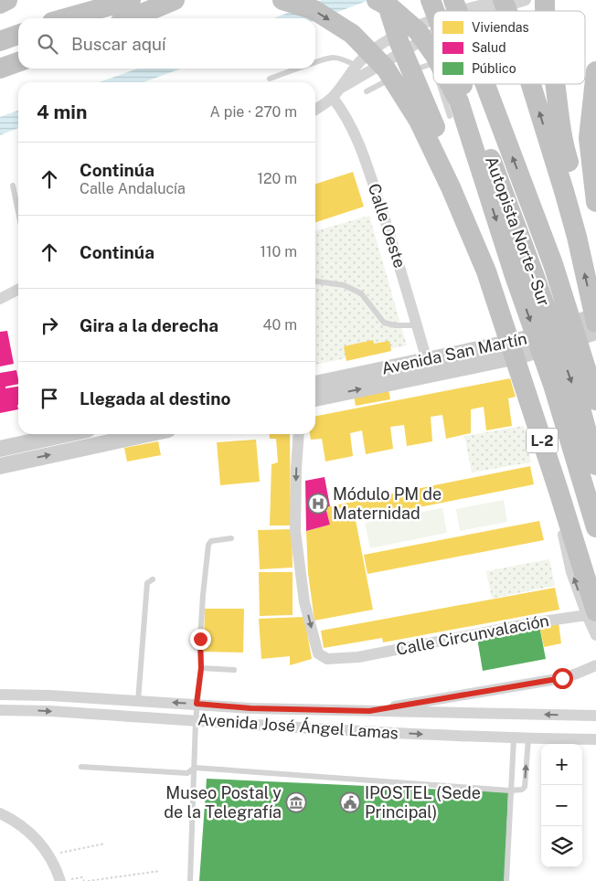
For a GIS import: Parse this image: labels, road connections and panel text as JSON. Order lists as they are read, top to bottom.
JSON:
{
  "streets": {
    "highway": ["Autopista Norte - Sur", "L-2"],
    "main road": ["Avenida San Martín"],
    "street": ["Calle Oeste", "Calle Circunvalación", "Avenida José Ángel Lamas"]
  },
  "crossings": [
    ["Calle Oeste", "Avenida San Martín"],
    ["L-2", "Calle Circunvalación"]
  ],
  "places": {
    "hospital": ["Módulo PM de Maternidad"],
    "museum": ["Museo Postal y de la Telegrafía"],
    "public building": ["IPOSTEL (Sede Principal)"]
  },
  "legend": ["Viviendas", "Salud", "Público"],
  "page": {
    "search": "Buscar aquí",
    "heading": ["4 min", "A pie · 270 m"],
    "list": [
      ["Continúa", "Calle Andalucía", "120 m"],
      ["Continúa", "110 m"],
      ["Gira a la derecha", "40 m"],
      "Llegada al destino"
    ],
    "map_buttons": ["+", "−"]
  }
}
